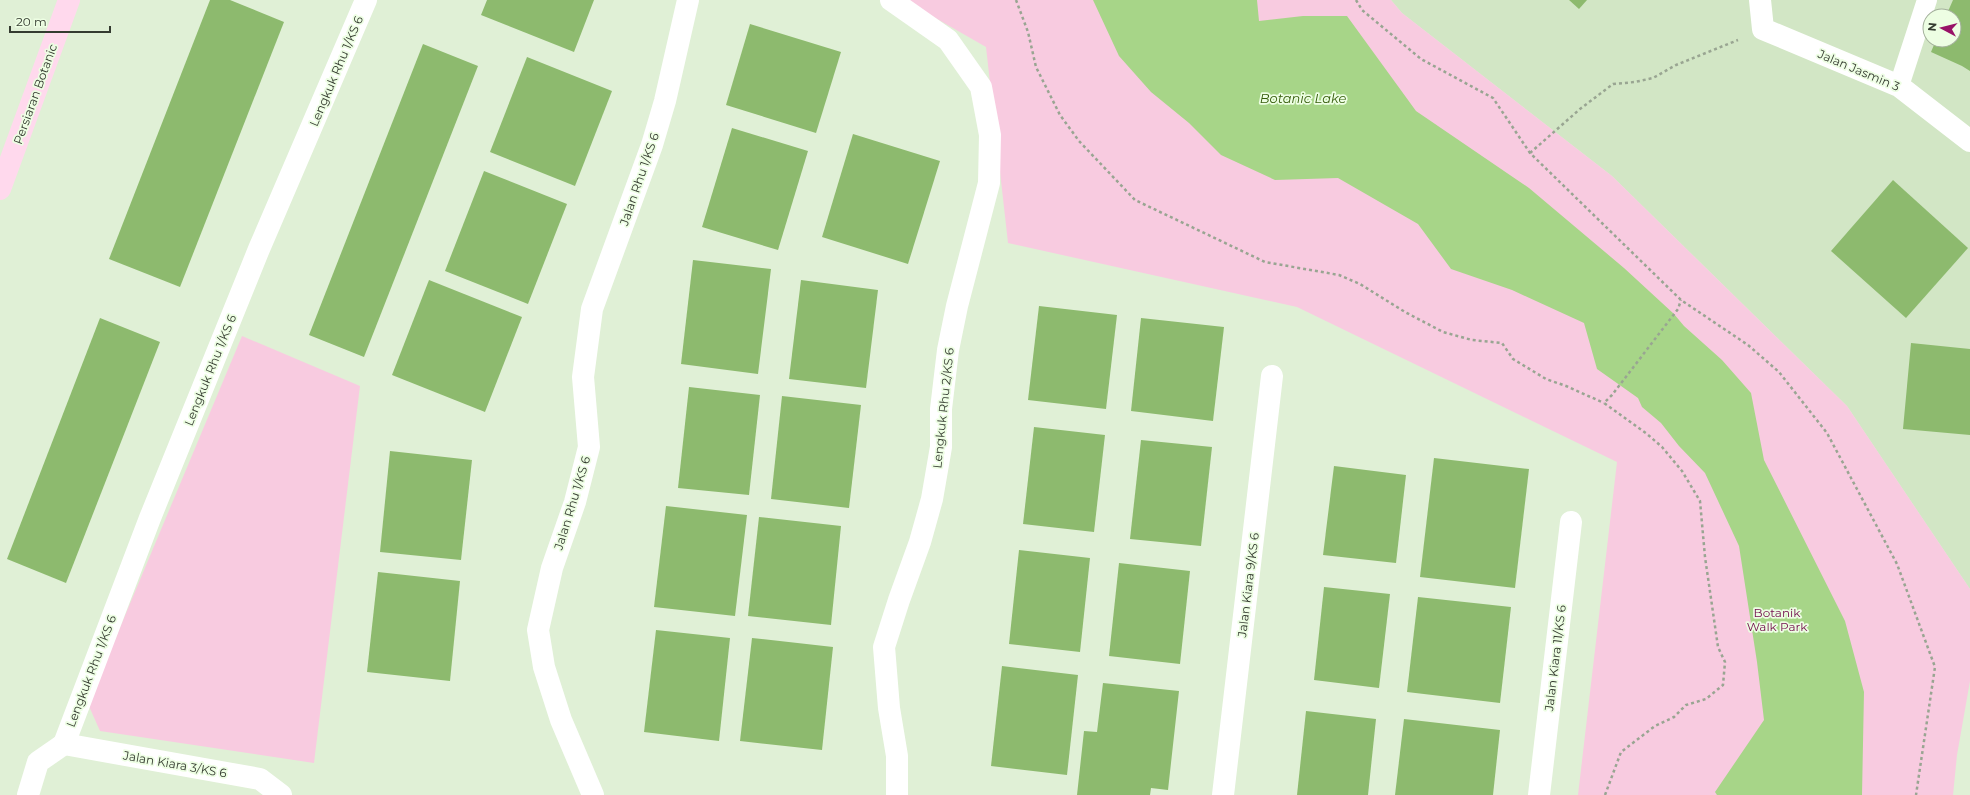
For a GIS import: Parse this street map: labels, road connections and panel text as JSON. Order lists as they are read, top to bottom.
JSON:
{
  "streets": {
    "main road": ["Persiaran Botanic"],
    "street": [
      "Jalan Jasmin 3",
      "Lengkuk Rhu 1/KS 6",
      "Jalan Rhu 1/KS 6",
      "Lengkuk Rhu 2/KS 6",
      "Jalan Kiara 9/KS 6",
      "Jalan Kiara 11/KS 6",
      "Jalan Kiara 3/KS 6"
    ]
  },
  "crossings": [
    ["Lengkuk Rhu 1/KS 6", "Jalan Kiara 3/KS 6"]
  ],
  "water": ["Botanic Lake"],
  "parks": ["Botanik Walk Park"],
  "scale_bar": "20 m",
  "north": "left"
}
